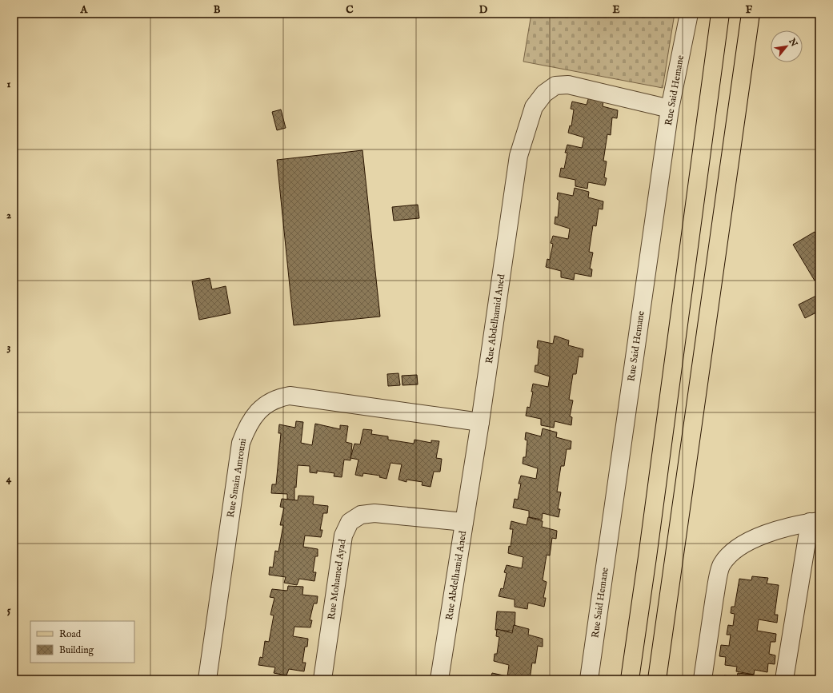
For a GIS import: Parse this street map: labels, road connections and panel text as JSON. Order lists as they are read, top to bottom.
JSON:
{
  "streets": {
    "street": [
      "Rue Said Hemane",
      "Rue Abdelhamid Aned",
      "Rue Smain Amrouni",
      "Rue Mohamed Ayad"
    ]
  },
  "crossings": [
    ["Rue Said Hemane", "Rue Abdelhamid Aned"],
    ["Rue Abdelhamid Aned", "Rue Smain Amrouni"],
    ["Rue Abdelhamid Aned", "Rue Mohamed Ayad"]
  ],
  "legend": ["Road", "Building"],
  "north": "top right",
  "grid": {
    "columns": [
      "A",
      "B",
      "C",
      "D",
      "E",
      "F"
    ],
    "rows": [
      "1",
      "2",
      "3",
      "4",
      "5"
    ]
  }
}
